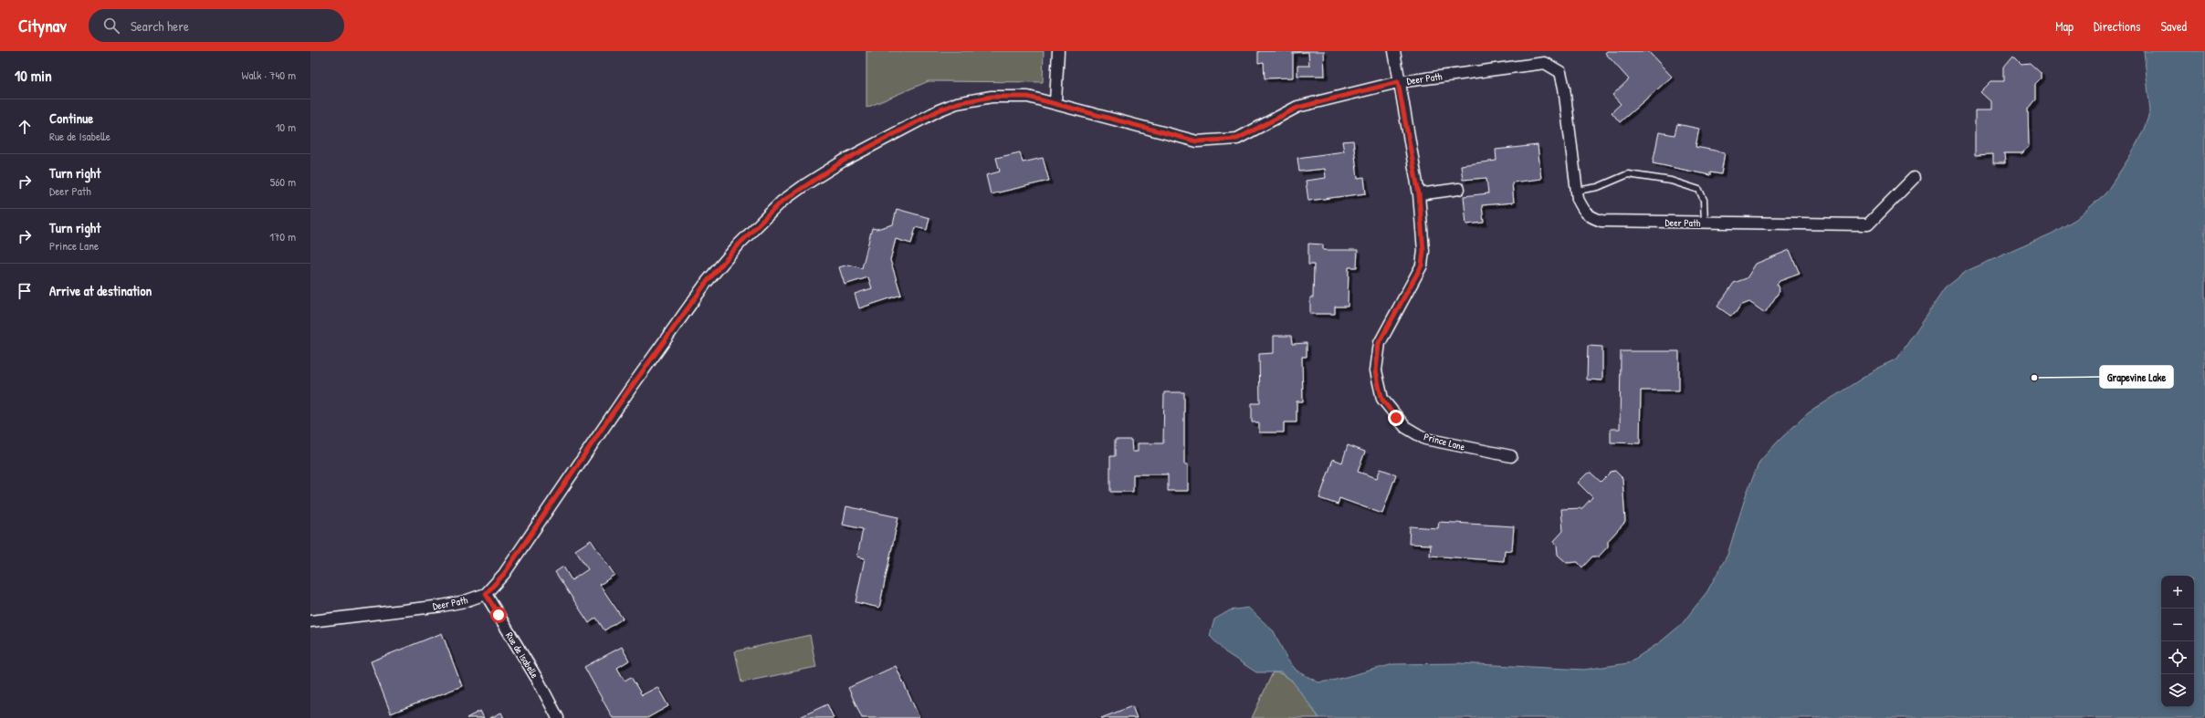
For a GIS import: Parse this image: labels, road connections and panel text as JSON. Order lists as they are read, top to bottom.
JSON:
{
  "streets": {
    "street": ["Deer Path", "Prince Lane", "Rue de Isabelle"]
  },
  "crossings": [
    ["Deer Path", "Prince Lane"],
    ["Deer Path", "Rue de Isabelle"]
  ],
  "places": ["Grapevine Lake"],
  "page": {
    "header": "Citynav",
    "search": "Search here",
    "nav": ["Map", "Directions", "Saved"],
    "heading": ["10 min", "Walk · 740 m"],
    "list": [
      ["Continue", "Rue de Isabelle", "10 m"],
      ["Turn right", "Deer Path", "560 m"],
      ["Turn right", "Prince Lane", "170 m"],
      "Arrive at destination"
    ],
    "map_buttons": ["+", "−"]
  }
}
